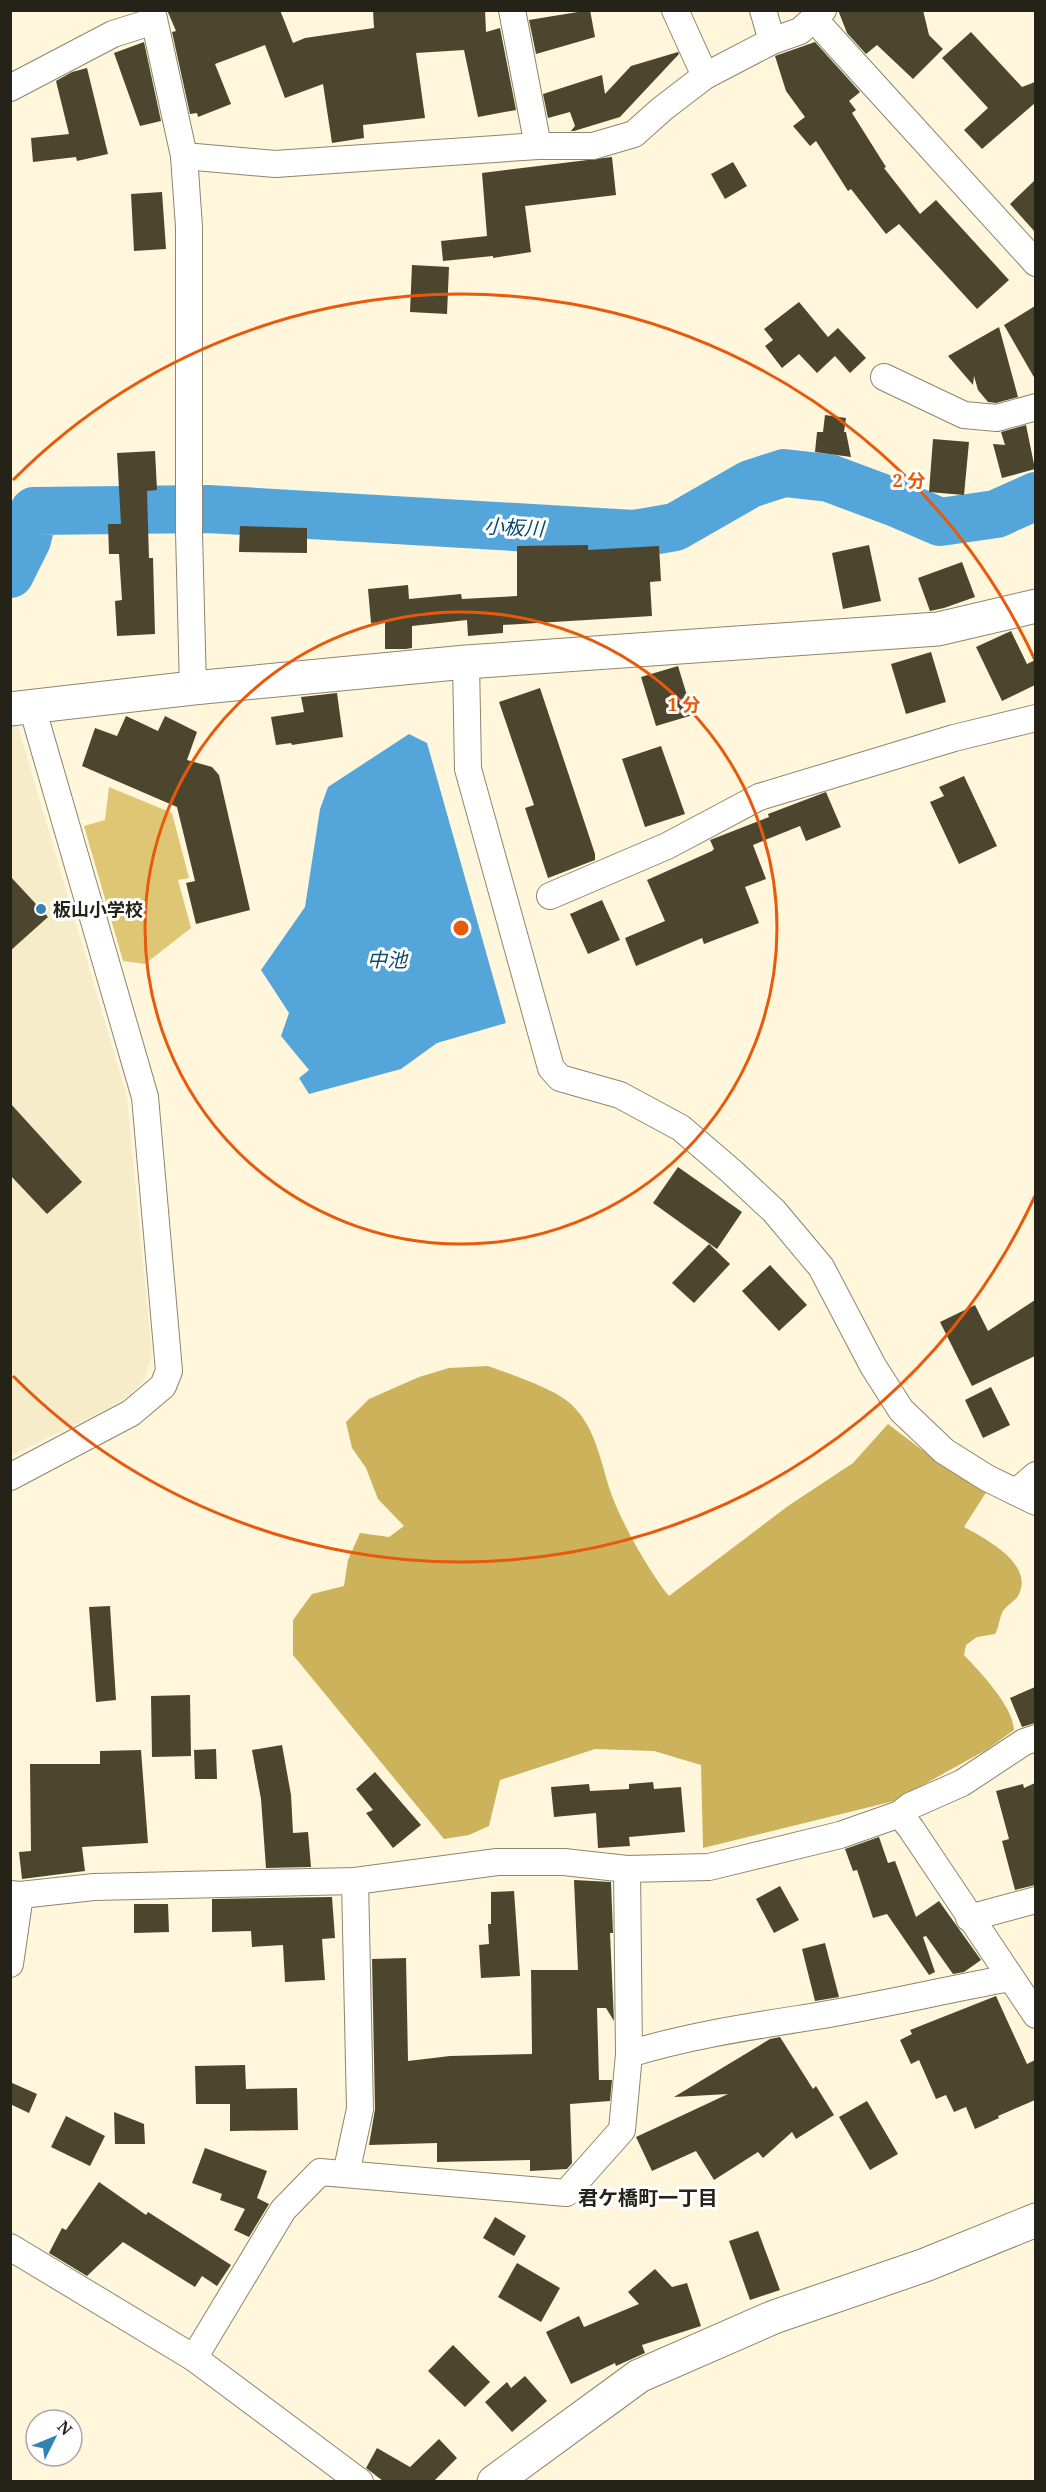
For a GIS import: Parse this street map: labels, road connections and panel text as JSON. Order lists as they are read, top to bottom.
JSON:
{
  "districts": ["君ケ橋町一丁目"],
  "water": ["小板川", "中池"],
  "places": ["板山小学校"],
  "north": "top right",
  "rings": ["2 分", "1 分"]
}
